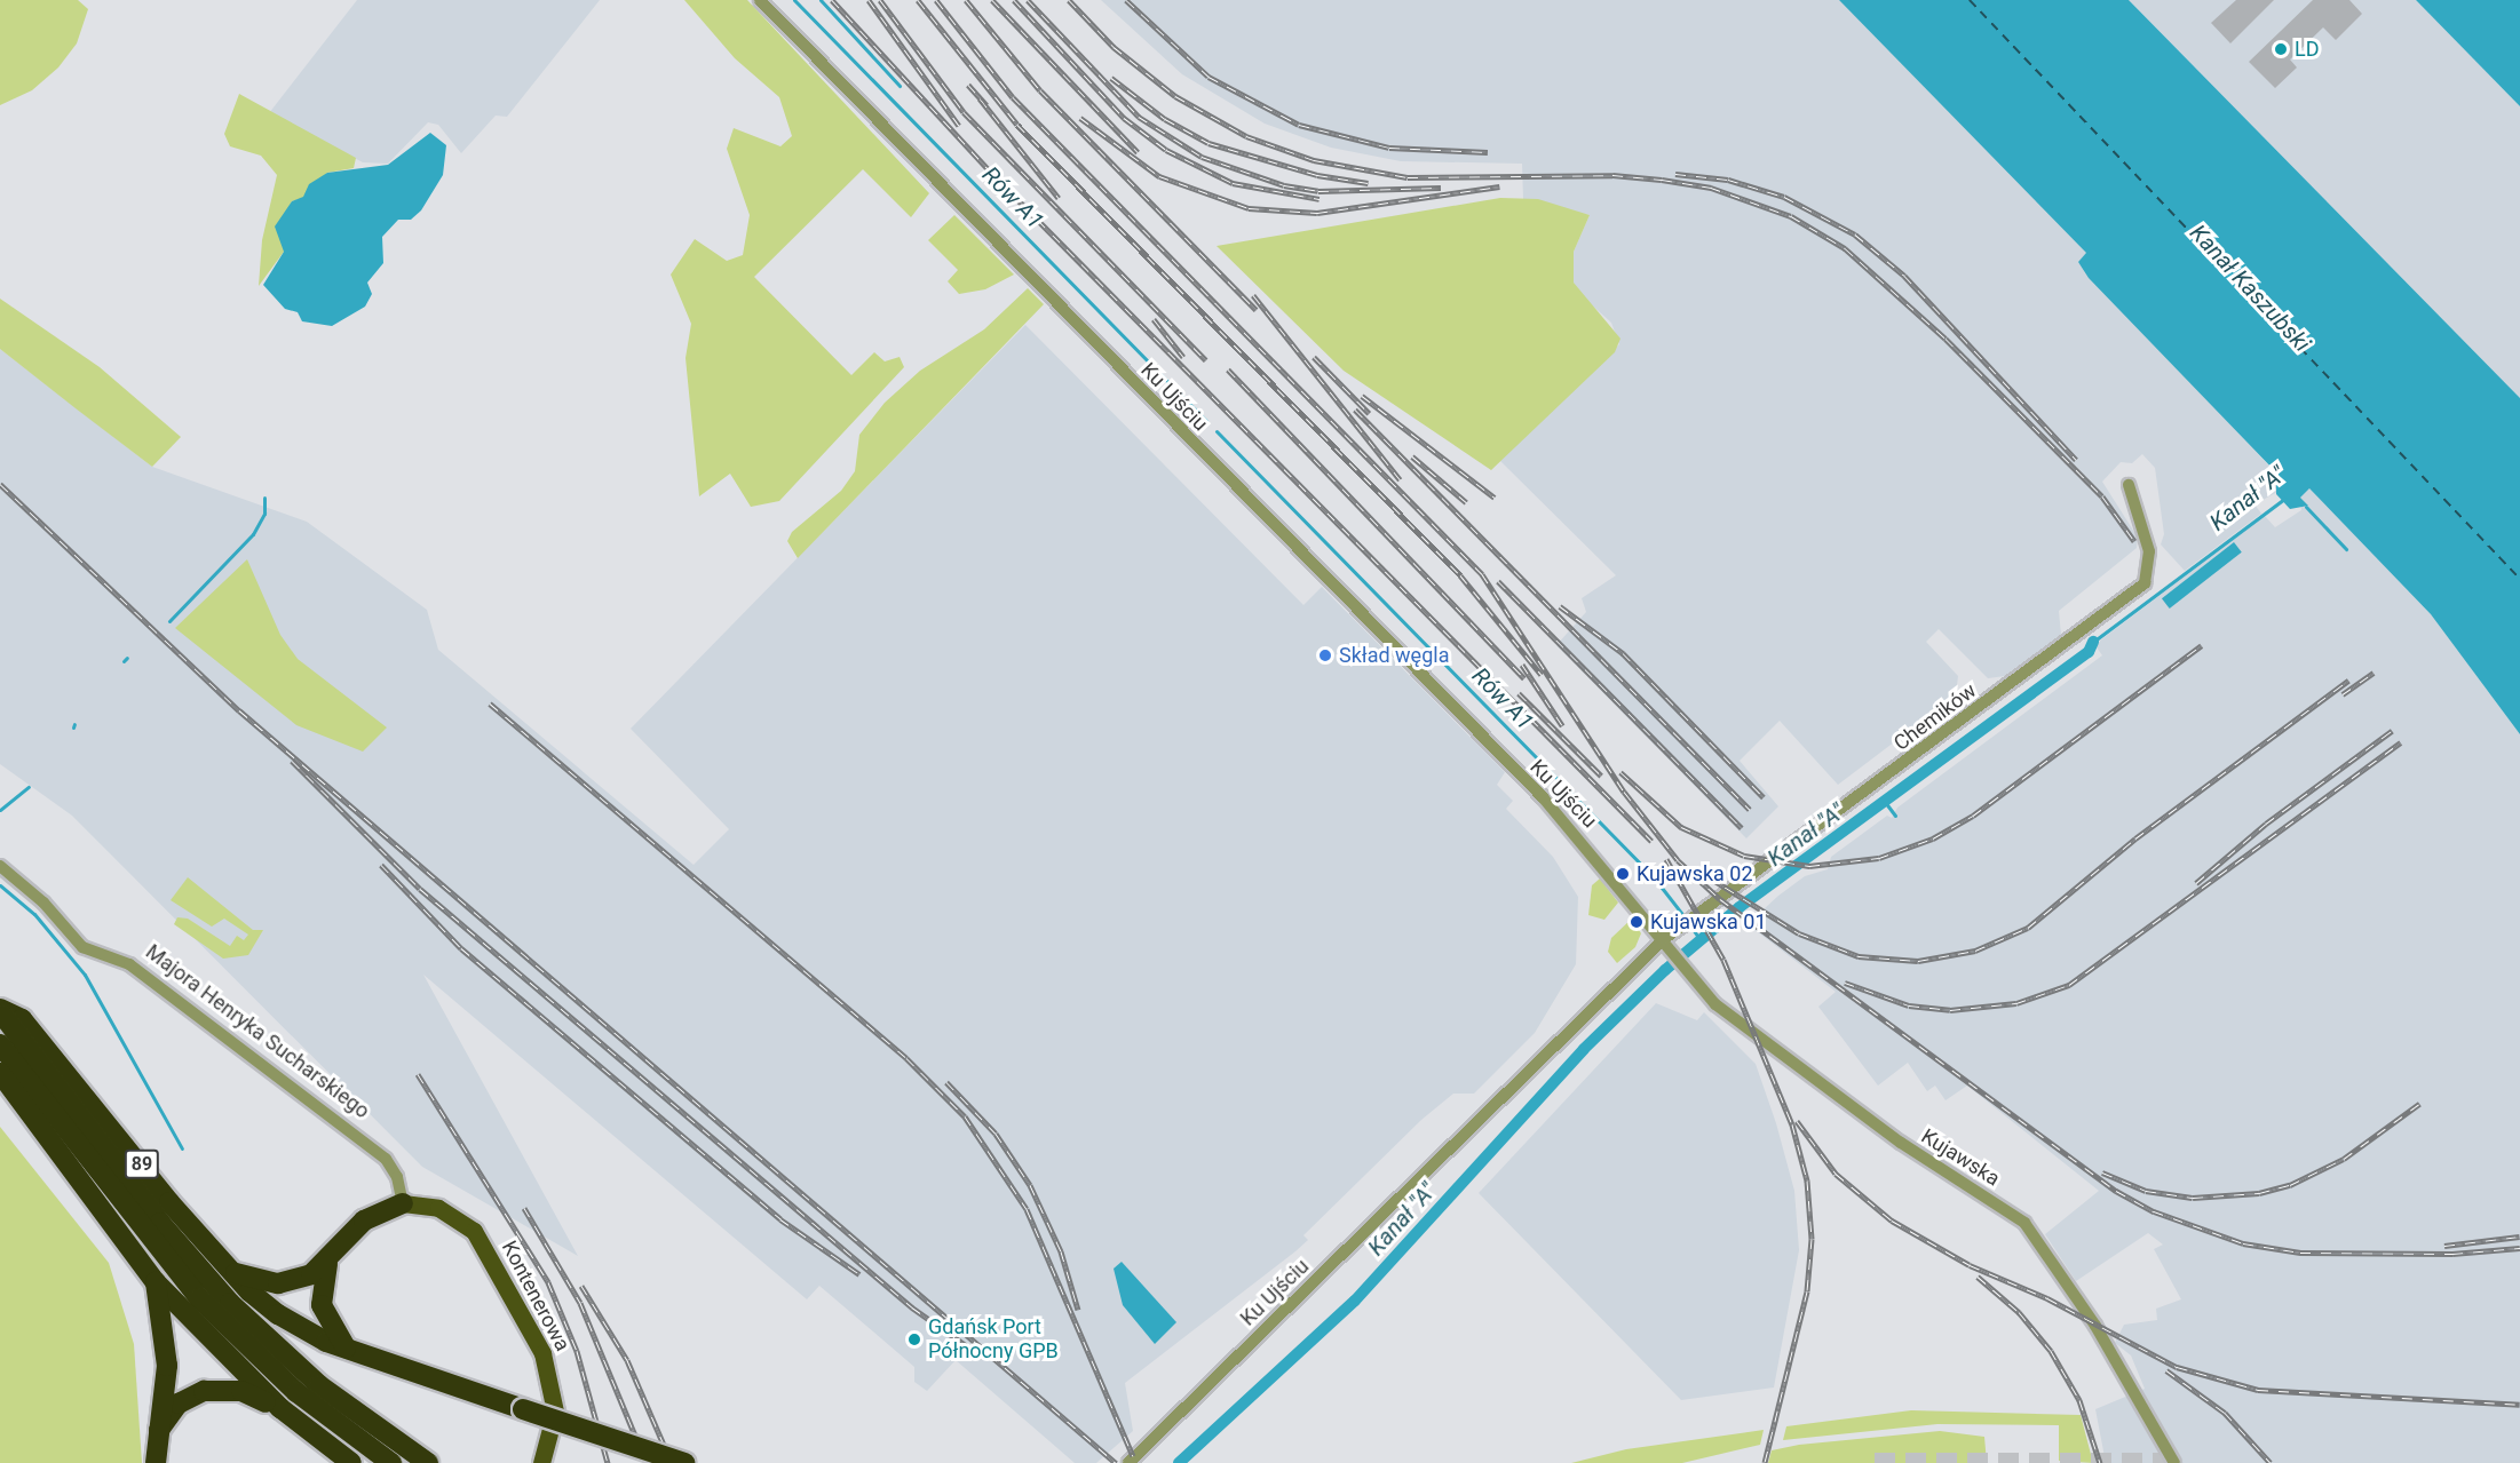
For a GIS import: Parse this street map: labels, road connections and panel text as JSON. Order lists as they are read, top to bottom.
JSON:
{
  "streets": {
    "highway": ["89"],
    "main road": ["Kontenerowa"],
    "street": [
      "Ku Ujściu",
      "Chemików",
      "Majora Henryka Sucharskiego",
      "Kujawska"
    ]
  },
  "crossings": [
    ["Ku Ujściu", "Chemików"],
    ["Ku Ujściu", "Kujawska"],
    ["Chemików", "Kujawska"],
    ["Majora Henryka Sucharskiego", "Kontenerowa"]
  ],
  "water": ["Rów A1", "Kanał Kaszubski", "Kanał \"A\""],
  "places": [
    "LD",
    "Skład węgla",
    "Kujawska 02",
    "Kujawska 01",
    "Gdańsk Port Północny GPB"
  ]
}
